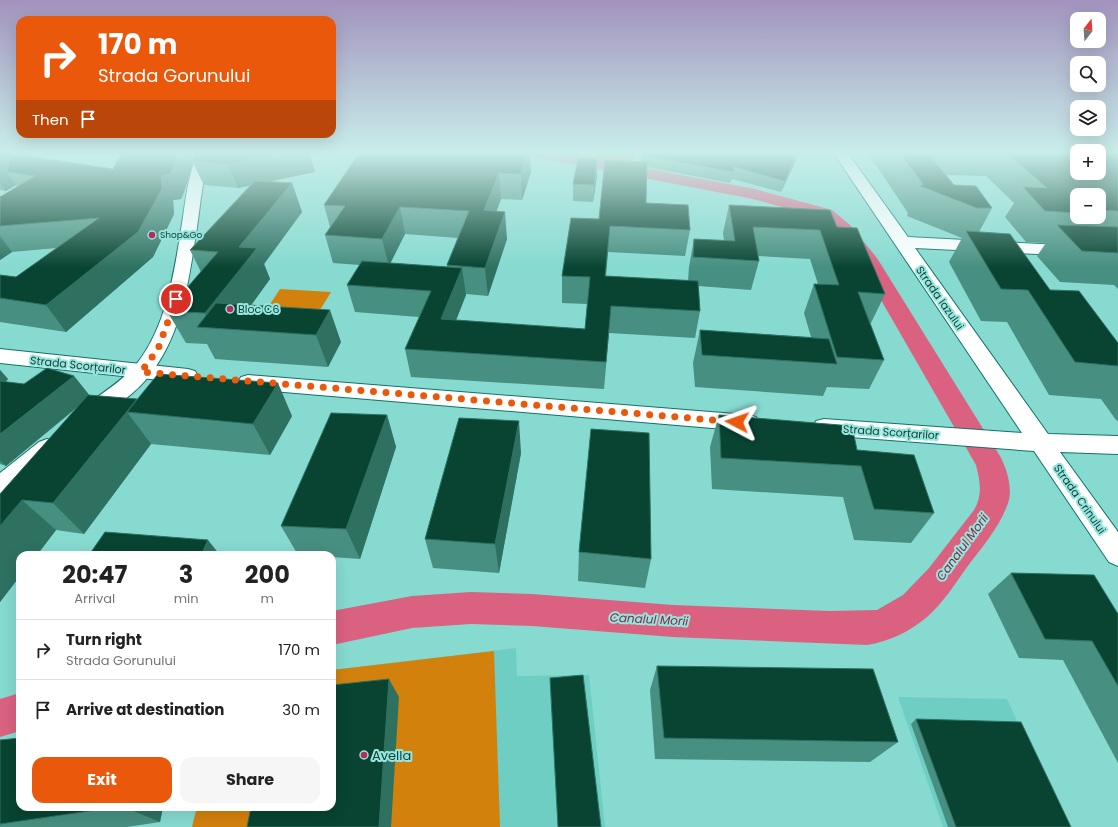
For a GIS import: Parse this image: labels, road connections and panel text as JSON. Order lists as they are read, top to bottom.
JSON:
{
  "streets": {
    "street": ["Strada Iazului", "Strada Scorțarilor", "Strada Crinului"]
  },
  "crossings": [
    ["Strada Iazului", "Strada Scorțarilor"],
    ["Strada Iazului", "Strada Crinului"],
    ["Strada Scorțarilor", "Strada Crinului"]
  ],
  "water": ["Canalul Morii"],
  "places": ["Shop&Go", "Bloc C6", "Avella"],
  "north": "top",
  "page": {
    "map_buttons": ["+", "−"],
    "turn": ["170 m", "Strada Gorunului"],
    "then": "Then",
    "eta": [
      "20:47",
      "Arrival",
      "3",
      "min",
      "200",
      "m"
    ],
    "list": [
      {
        "name": "Turn right",
        "note": "Strada Gorunului",
        "value": "170 m"
      },
      {
        "name": "Arrive at destination",
        "value": "30 m"
      }
    ],
    "buttons": ["Exit", "Share"]
  }
}
